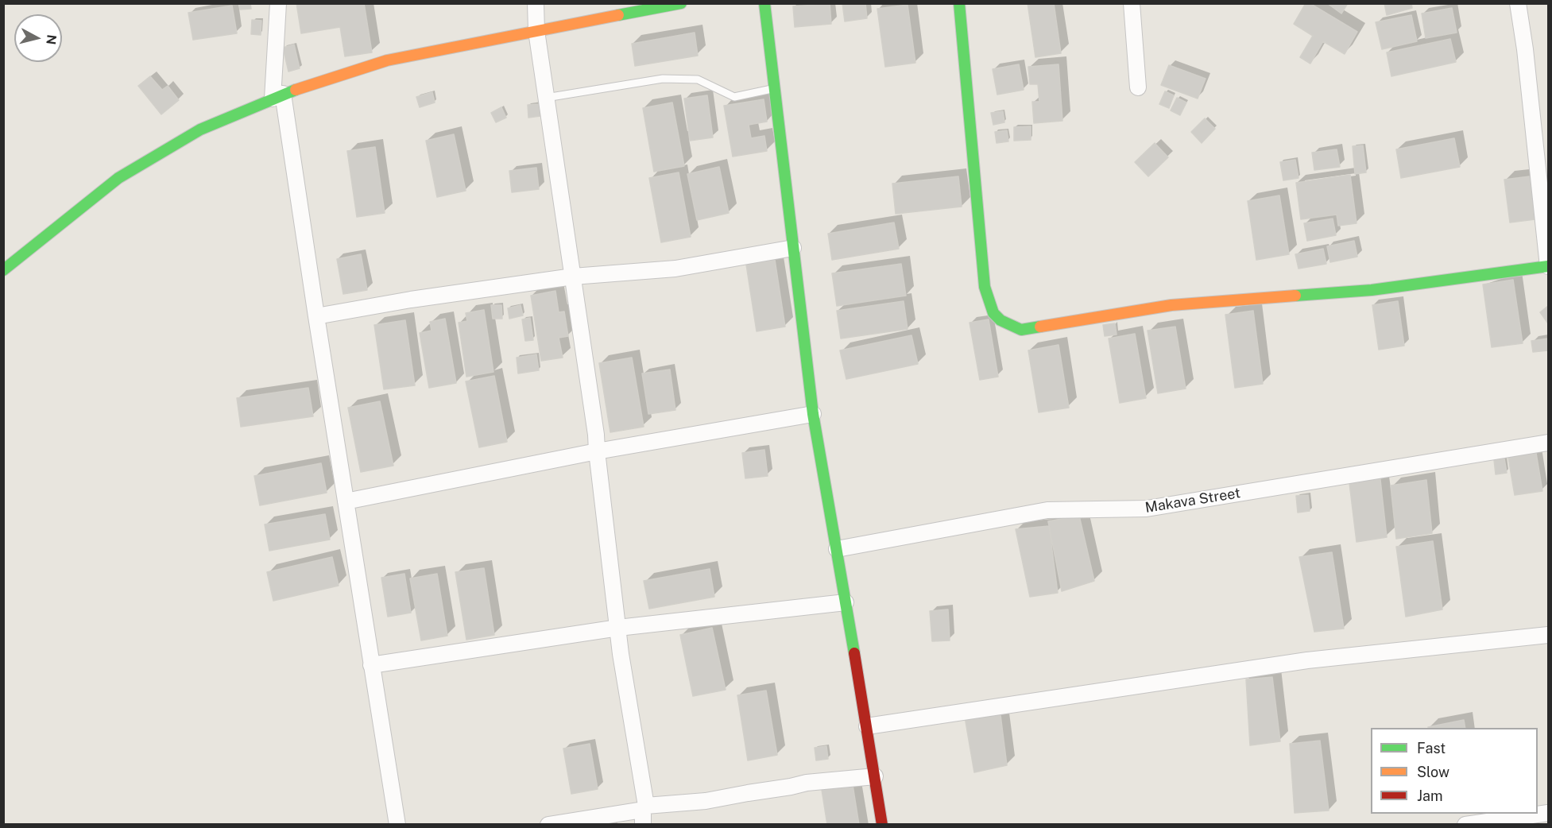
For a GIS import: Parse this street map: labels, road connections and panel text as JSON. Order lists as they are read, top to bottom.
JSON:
{
  "streets": {
    "street": ["Makava Street"]
  },
  "legend": ["Fast", "Slow", "Jam"],
  "north": "right"
}
